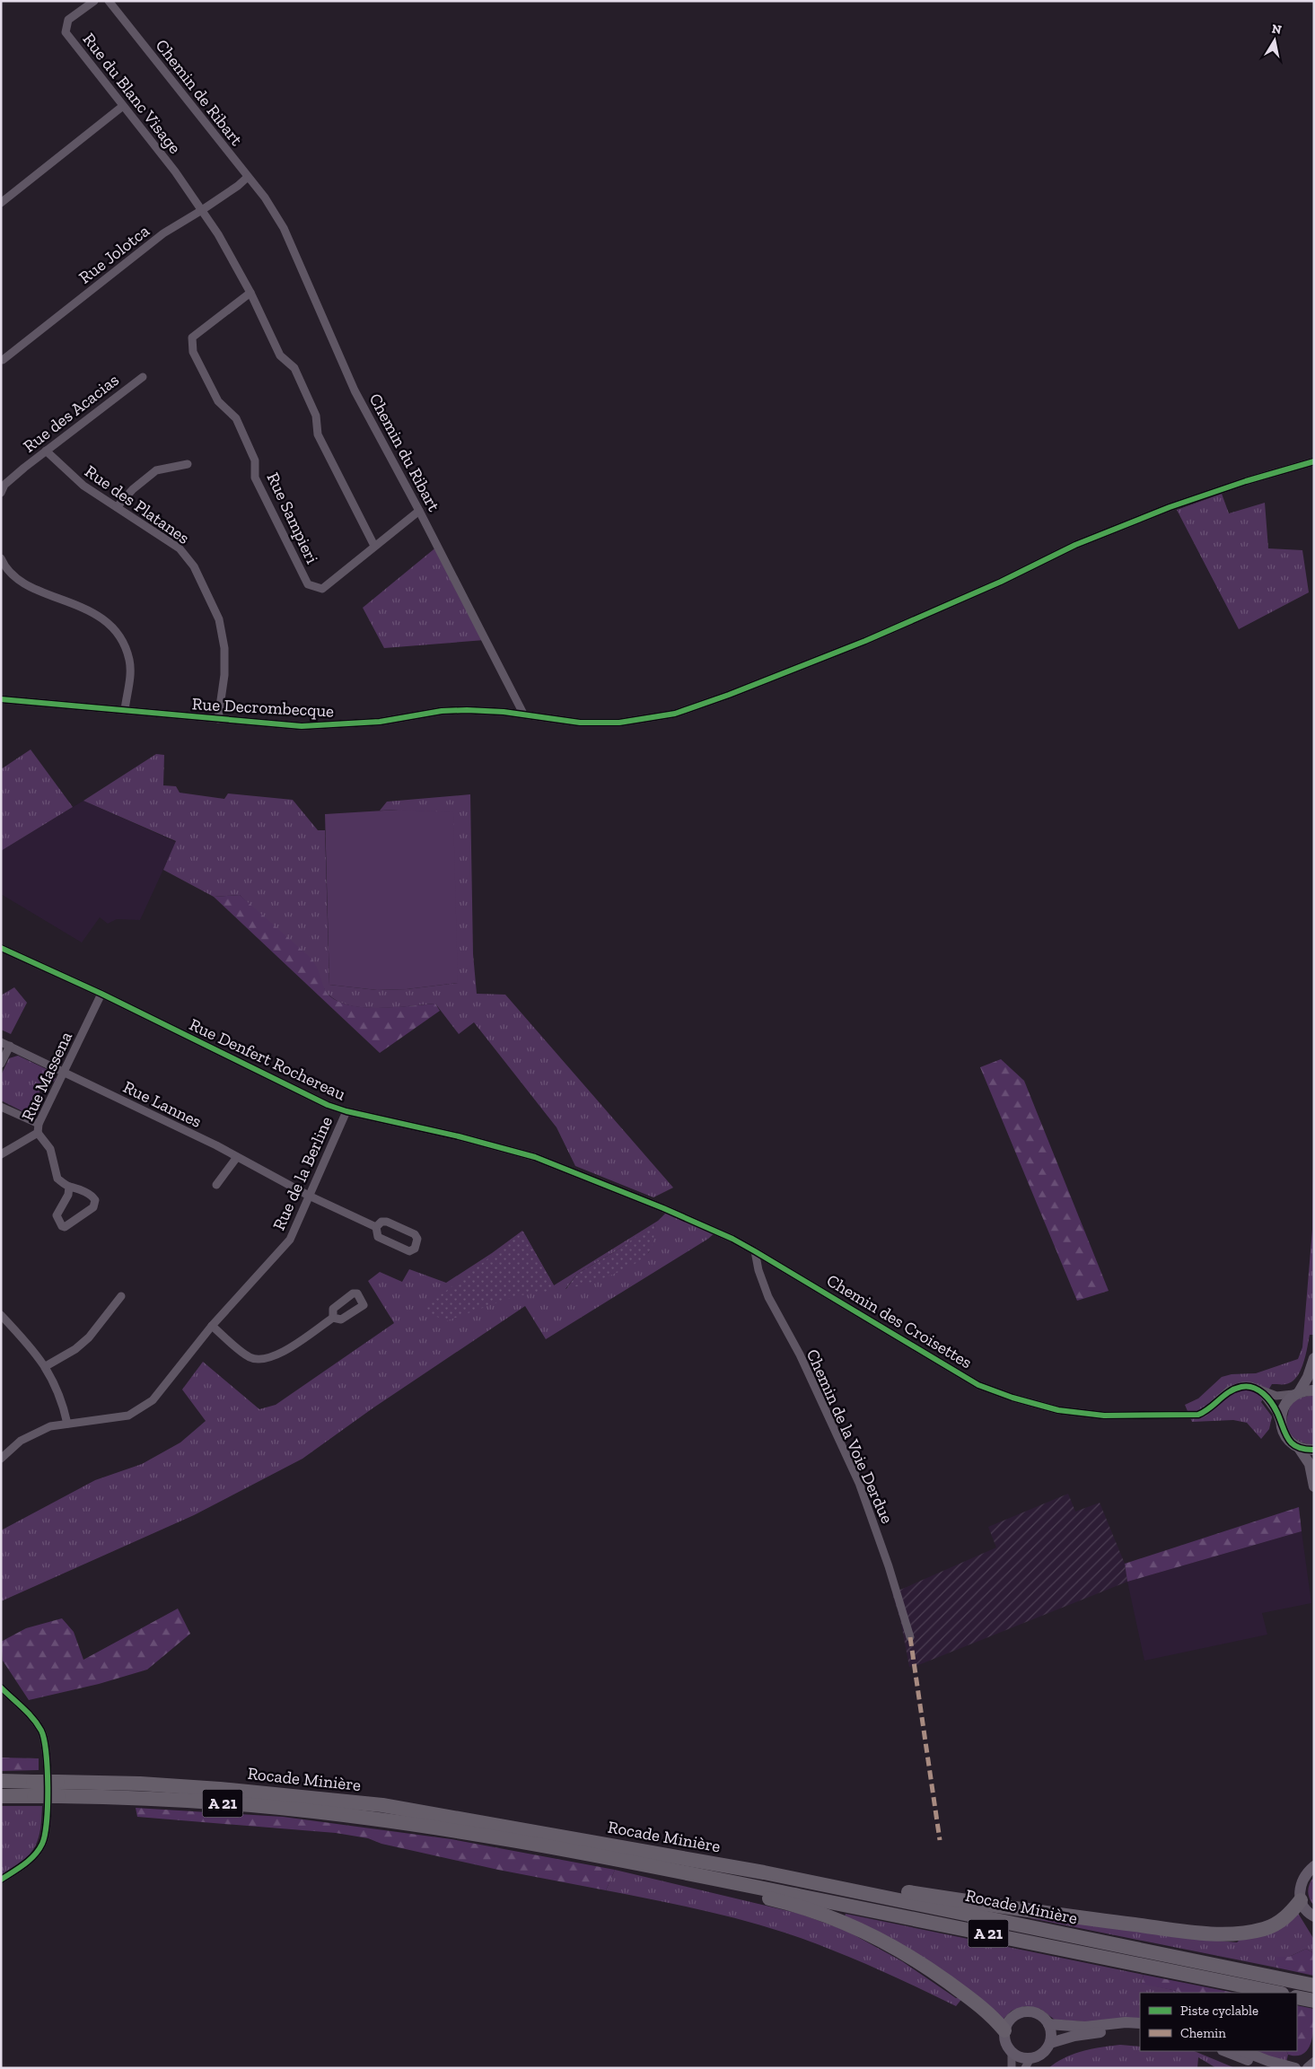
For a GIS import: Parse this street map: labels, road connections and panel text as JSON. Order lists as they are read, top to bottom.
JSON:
{
  "streets": {
    "highway": ["Rocade Minière", "A 21"],
    "street": [
      "Chemin de Ribart",
      "Rue du Blanc Visage",
      "Rue Jolotca",
      "Rue des Acacias",
      "Chemin du Ribart",
      "Rue des Platanes",
      "Rue Sampieri",
      "Rue Decrombecque",
      "Rue Denfert Rochereau",
      "Rue Massena",
      "Rue Lannes",
      "Rue de la Berline",
      "Chemin des Croisettes",
      "Chemin de la Voie Derdue"
    ]
  },
  "crossings": [
    ["Chemin de Ribart", "Rue Jolotca"],
    ["Chemin de Ribart", "Chemin du Ribart"],
    ["Rue du Blanc Visage", "Rue Jolotca"],
    ["Rue des Acacias", "Rue des Platanes"],
    ["Chemin du Ribart", "Rue Sampieri"],
    ["Chemin du Ribart", "Rue Decrombecque"],
    ["Rue des Platanes", "Rue Decrombecque"],
    ["Rue Denfert Rochereau", "Rue Massena"],
    ["Rue Denfert Rochereau", "Rue de la Berline"],
    ["Rue Denfert Rochereau", "Chemin des Croisettes"],
    ["Rue Massena", "Rue Lannes"],
    ["Rue Lannes", "Rue de la Berline"],
    ["Chemin des Croisettes", "Chemin de la Voie Derdue"]
  ],
  "legend": ["Piste cyclable", "Chemin"],
  "north": "top"
}
